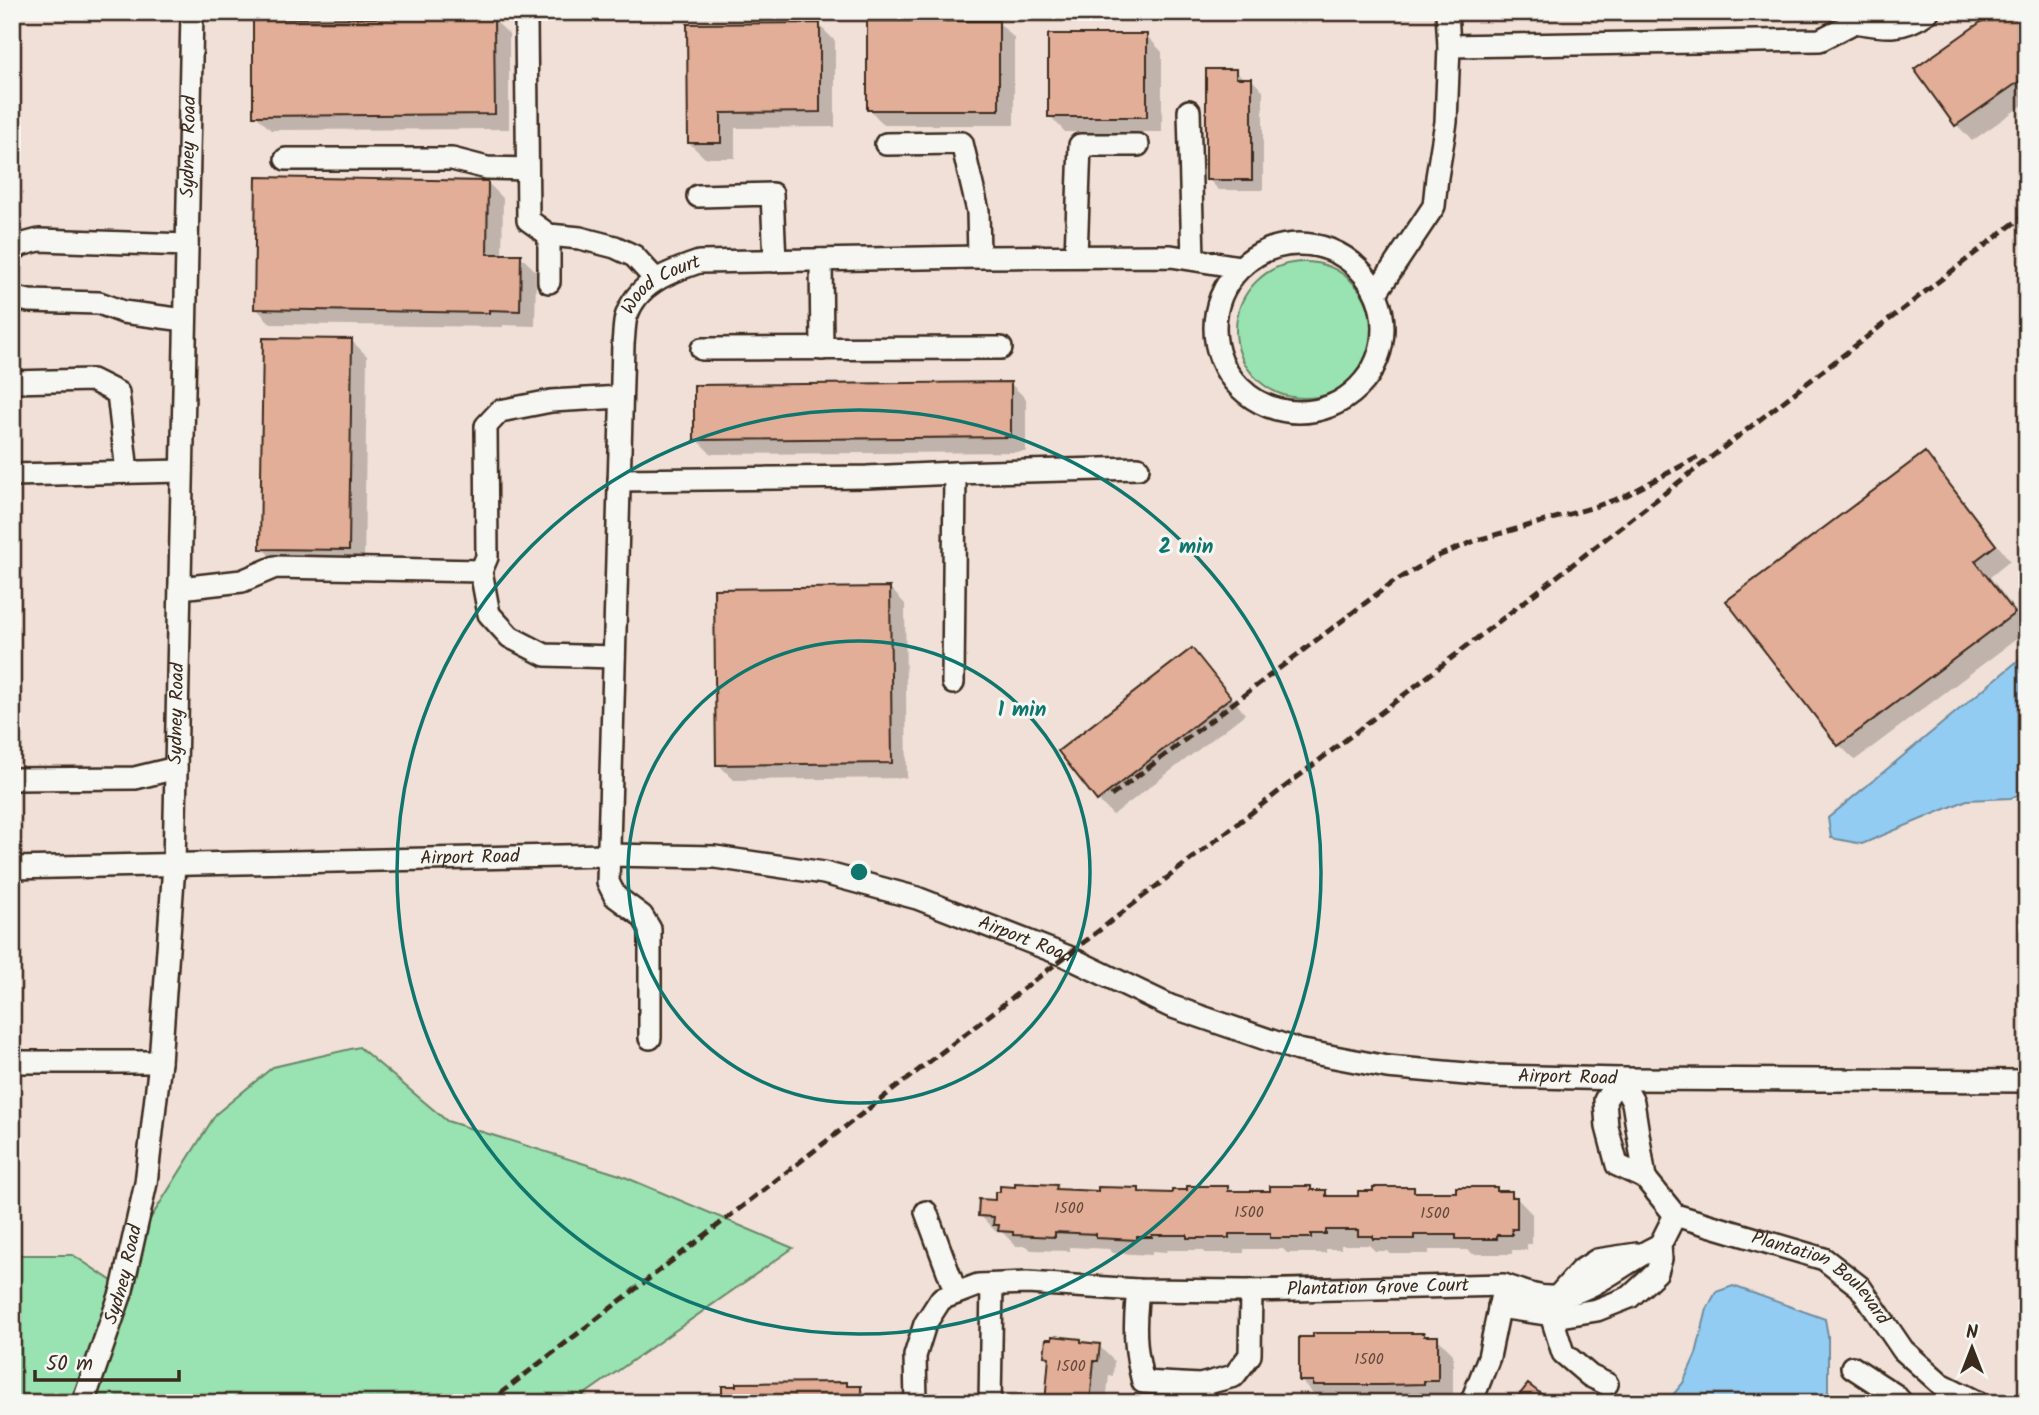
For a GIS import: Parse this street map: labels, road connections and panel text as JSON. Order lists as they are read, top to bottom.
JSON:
{
  "streets": {
    "street": [
      "Sydney Road",
      "Wood Court",
      "Airport Road",
      "Plantation Boulevard",
      "Plantation Grove Court"
    ]
  },
  "crossings": [
    ["Sydney Road", "Airport Road"],
    ["Wood Court", "Airport Road"],
    ["Plantation Boulevard", "Plantation Grove Court"]
  ],
  "house_numbers": [
    "1500",
    "1500",
    "1500",
    "1500",
    "1500"
  ],
  "scale_bar": "50 m",
  "north": "top",
  "rings": ["2 min", "1 min"]
}
